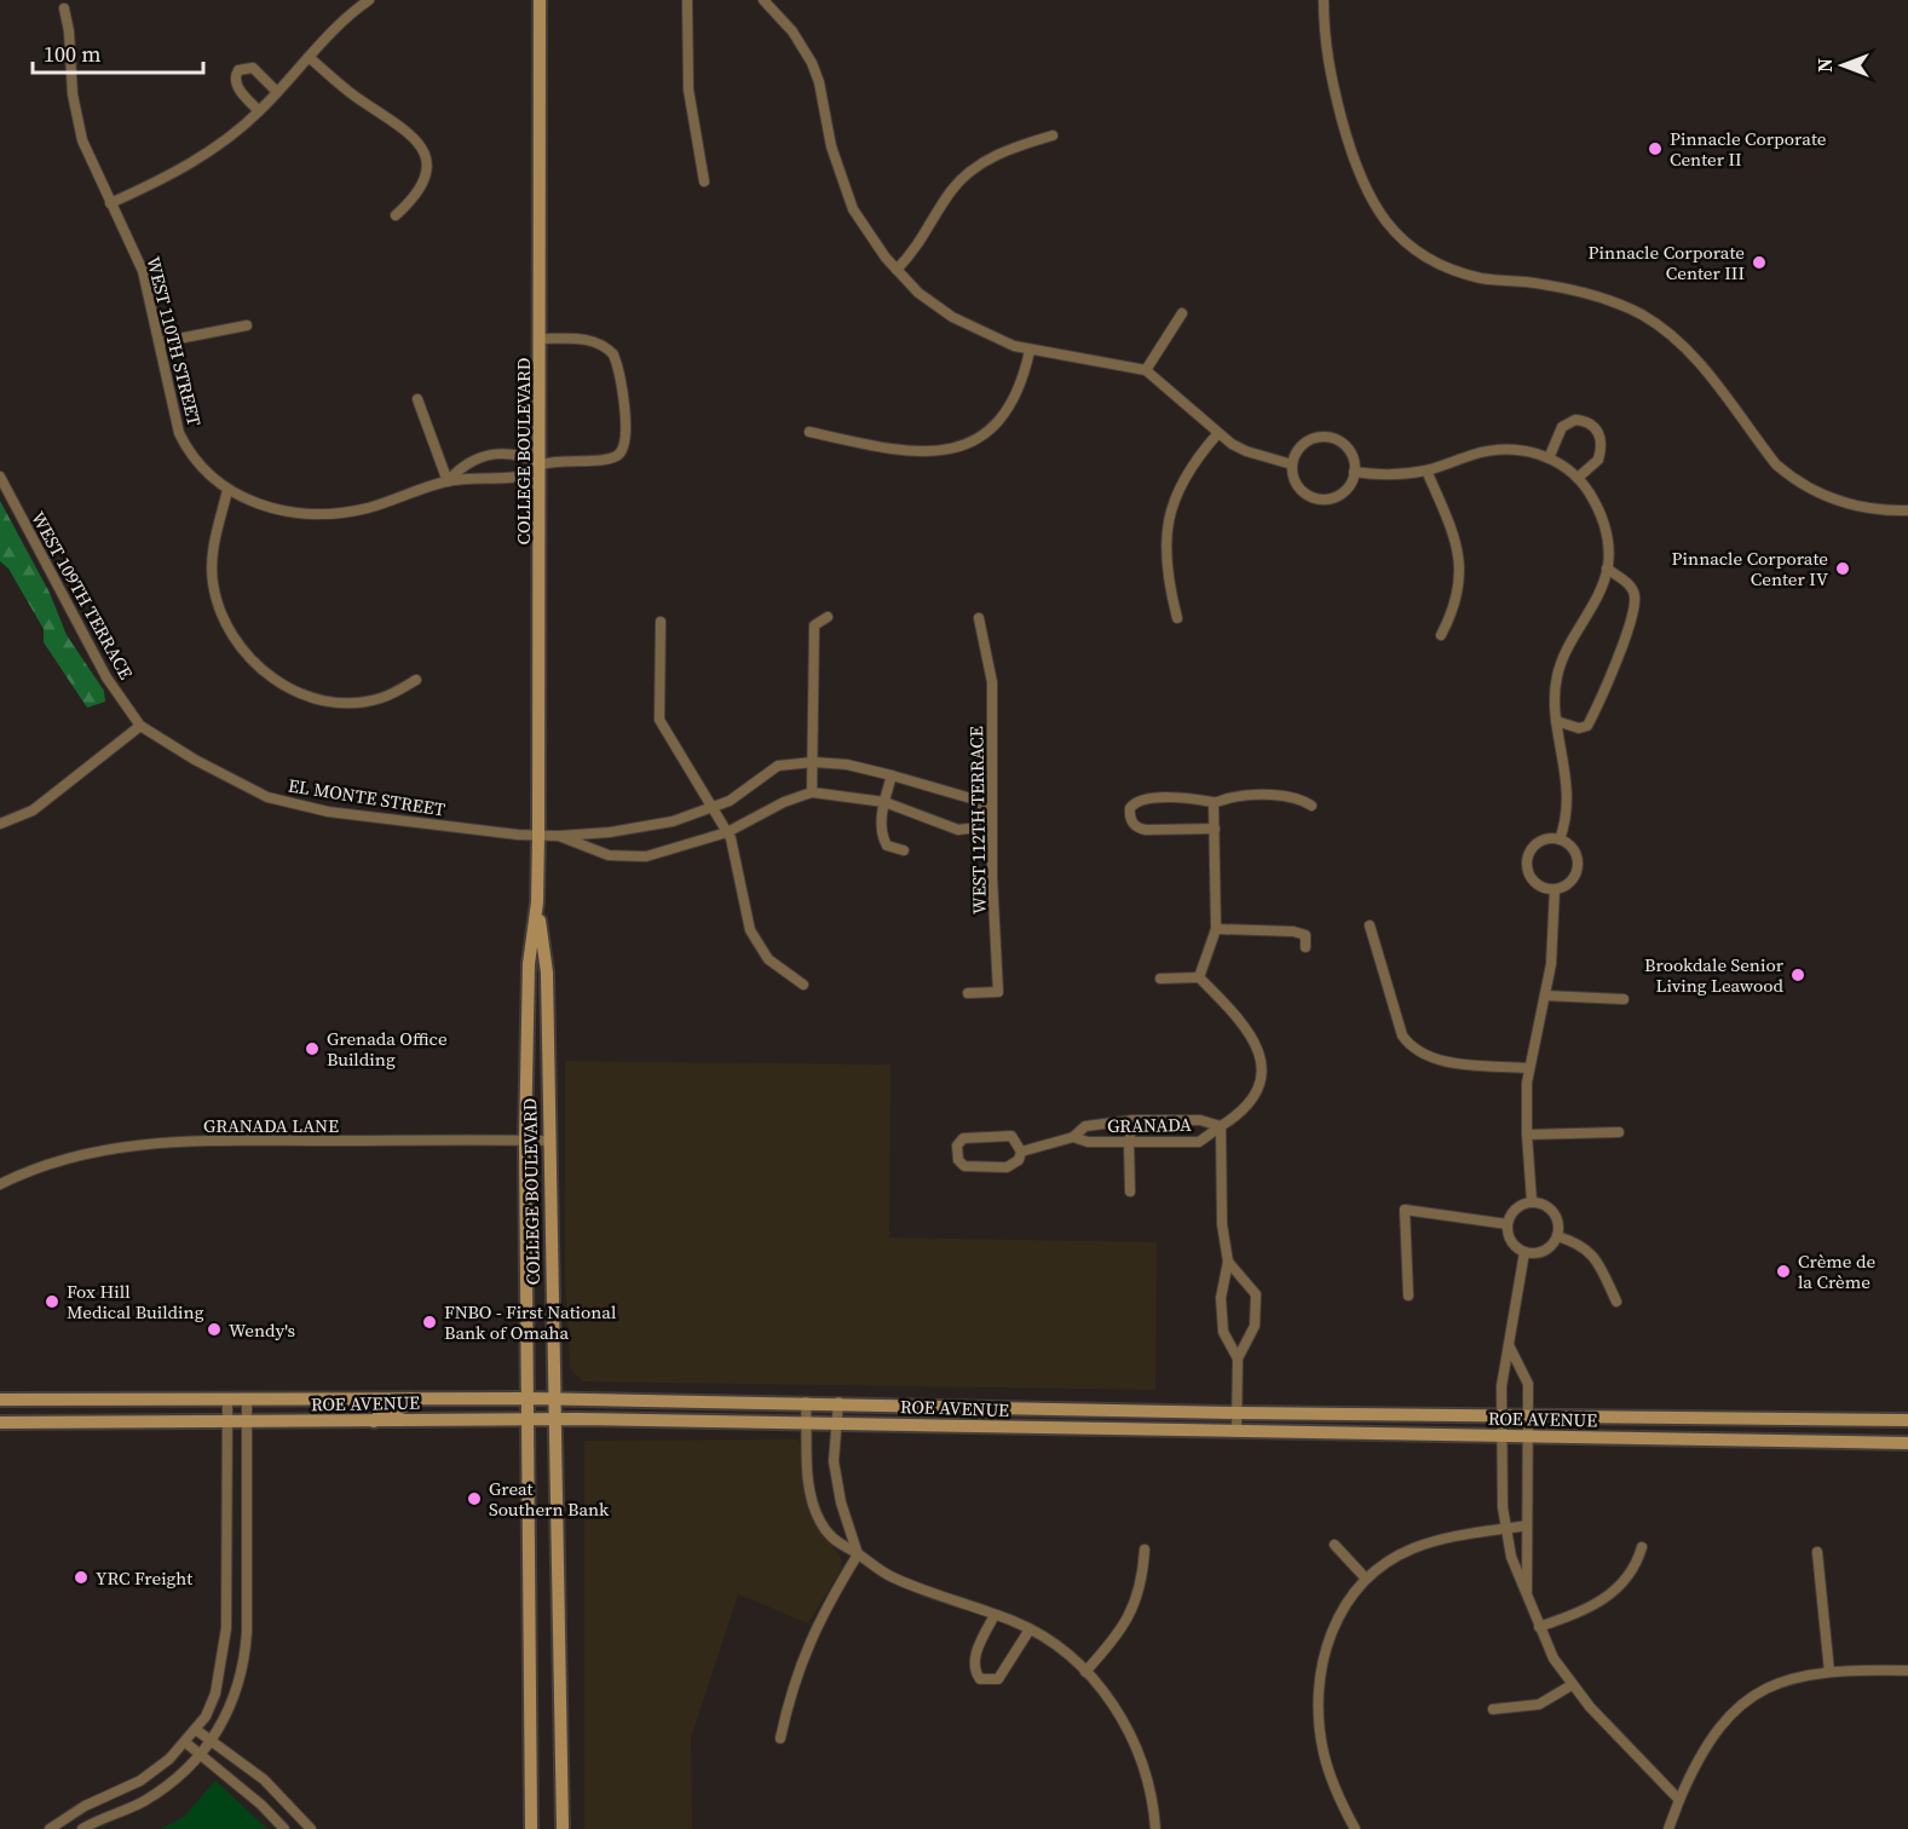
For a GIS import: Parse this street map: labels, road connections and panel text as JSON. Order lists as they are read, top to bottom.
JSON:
{
  "streets": {
    "main road": ["COLLEGE BOULEVARD", "ROE AVENUE"],
    "street": [
      "WEST 110TH STREET",
      "WEST 109TH TERRACE",
      "EL MONTE STREET",
      "WEST 112TH TERRACE",
      "GRANADA LANE",
      "GRANADA"
    ]
  },
  "crossings": [
    ["COLLEGE BOULEVARD", "EL MONTE STREET"],
    ["COLLEGE BOULEVARD", "GRANADA LANE"],
    ["COLLEGE BOULEVARD", "ROE AVENUE"],
    ["WEST 109TH TERRACE", "EL MONTE STREET"],
    ["EL MONTE STREET", "WEST 112TH TERRACE"]
  ],
  "places": [
    "Pinnacle Corporate Center II",
    "Pinnacle Corporate Center III",
    "Pinnacle Corporate Center IV",
    "Brookdale Senior Living Leawood",
    "Grenada Office Building",
    "Crème de la Crème",
    "Fox Hill Medical Building",
    "FNBO - First National Bank of Omaha",
    "Wendy's",
    "Great Southern Bank",
    "YRC Freight"
  ],
  "scale_bar": "100 m",
  "north": "left"
}
